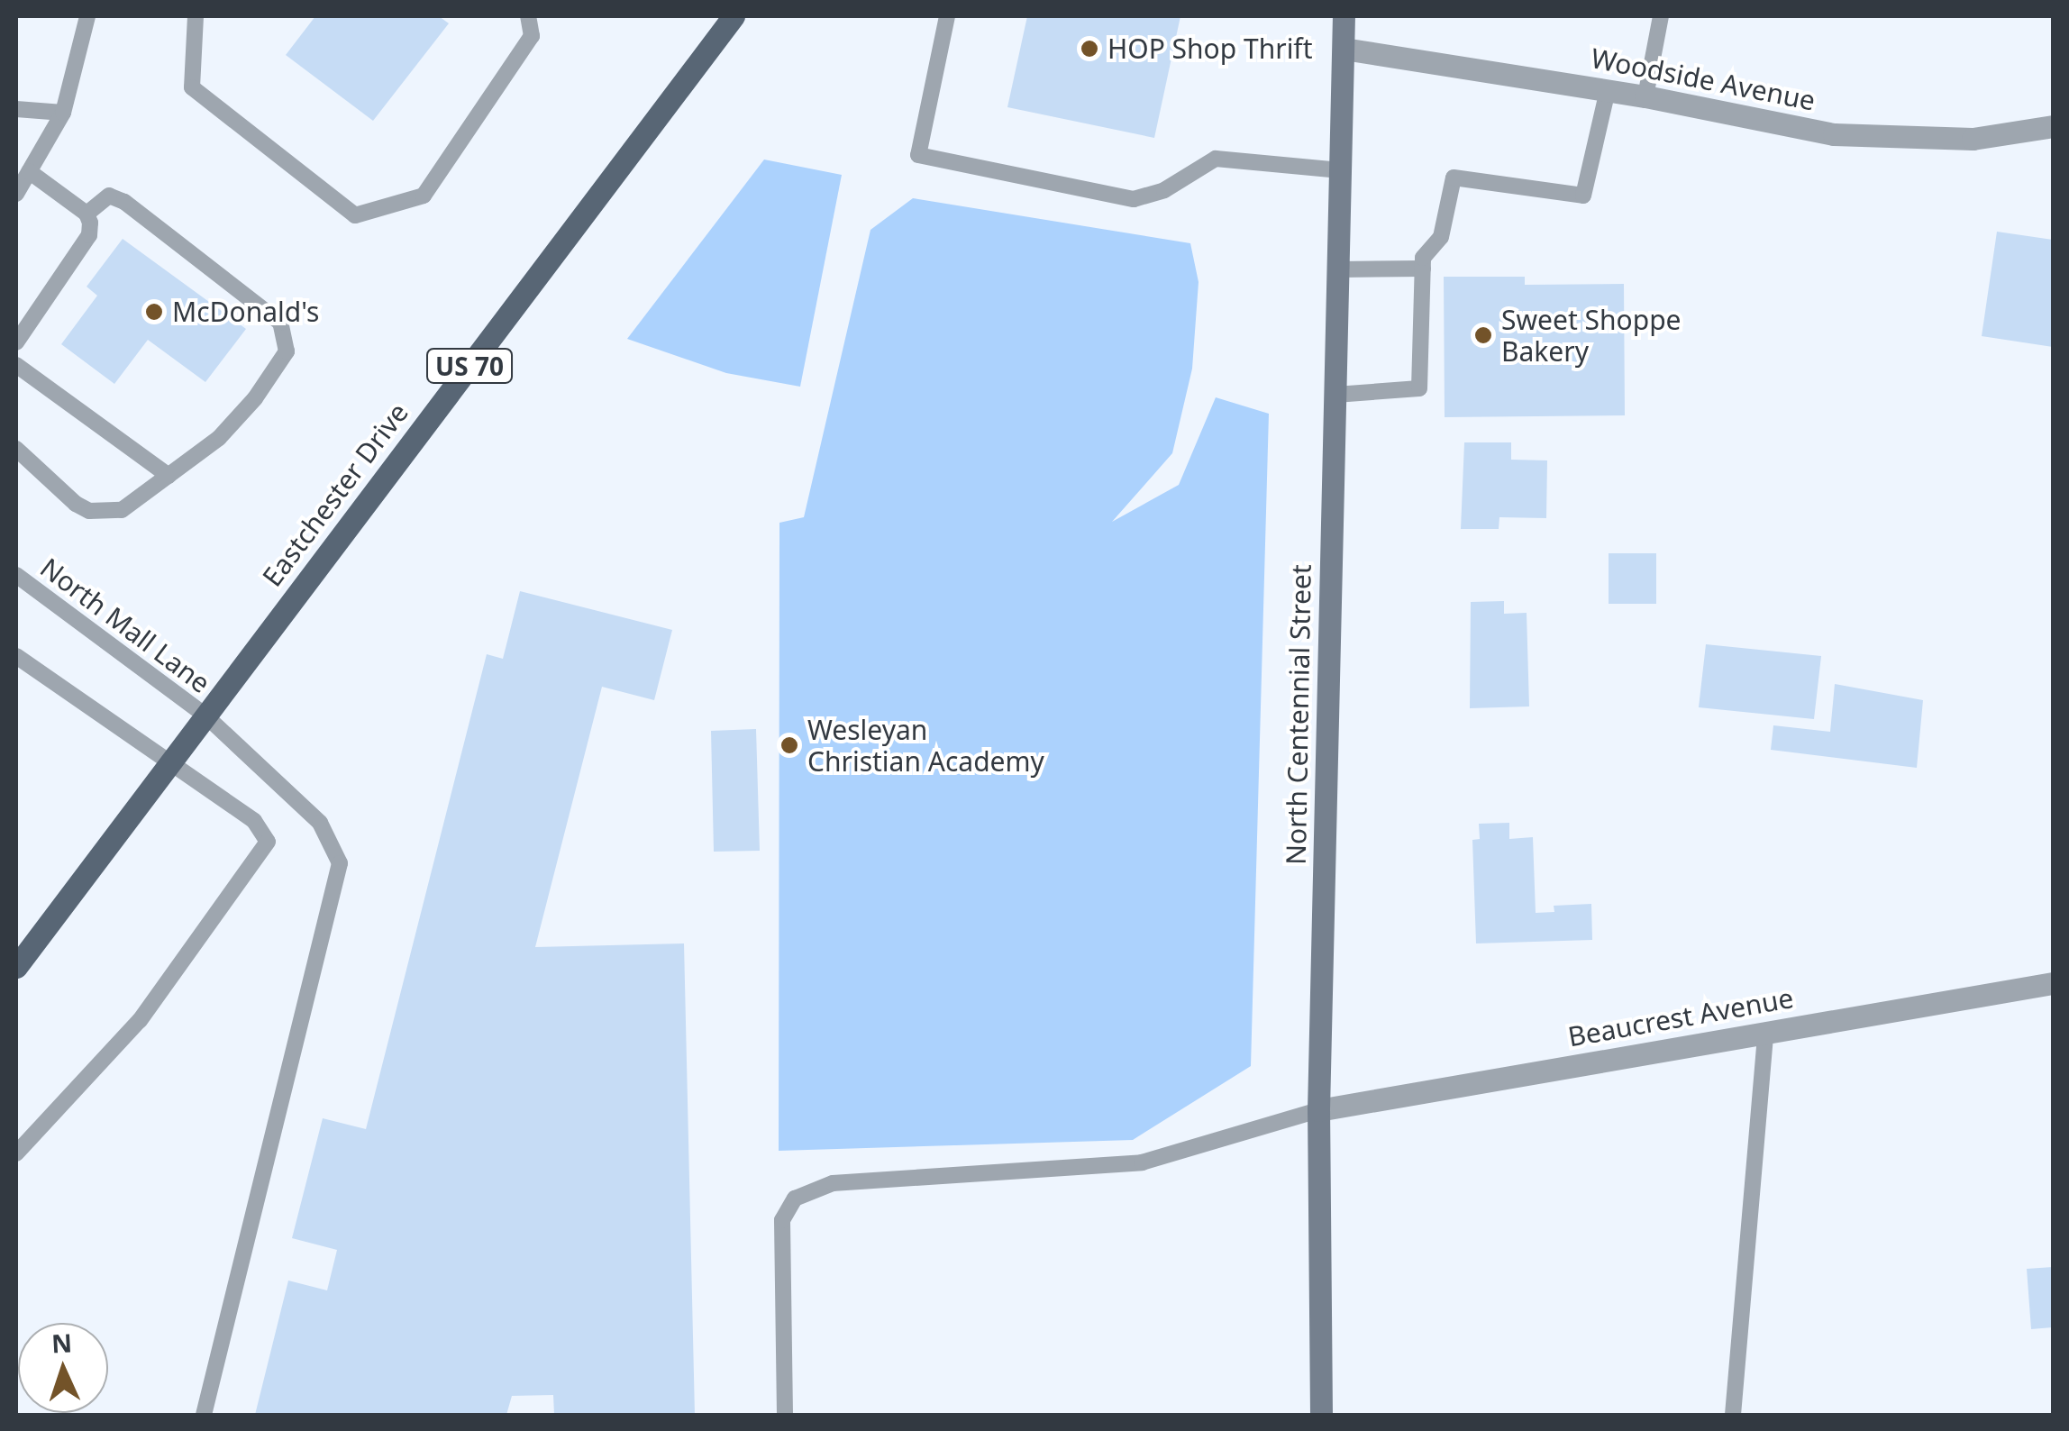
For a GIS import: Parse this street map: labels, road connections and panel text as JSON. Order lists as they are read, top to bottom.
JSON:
{
  "streets": {
    "main road": ["US 70", "Eastchester Drive", "North Centennial Street"],
    "street": ["Woodside Avenue", "Beaucrest Avenue"],
    "lane": ["North Mall Lane"]
  },
  "crossings": [
    ["Woodside Avenue", "North Centennial Street"],
    ["Eastchester Drive", "North Mall Lane"],
    ["North Centennial Street", "Beaucrest Avenue"]
  ],
  "places": [
    "HOP Shop Thrift",
    "McDonald's",
    "Sweet Shoppe Bakery",
    "Wesleyan Christian Academy"
  ],
  "north": "top"
}
